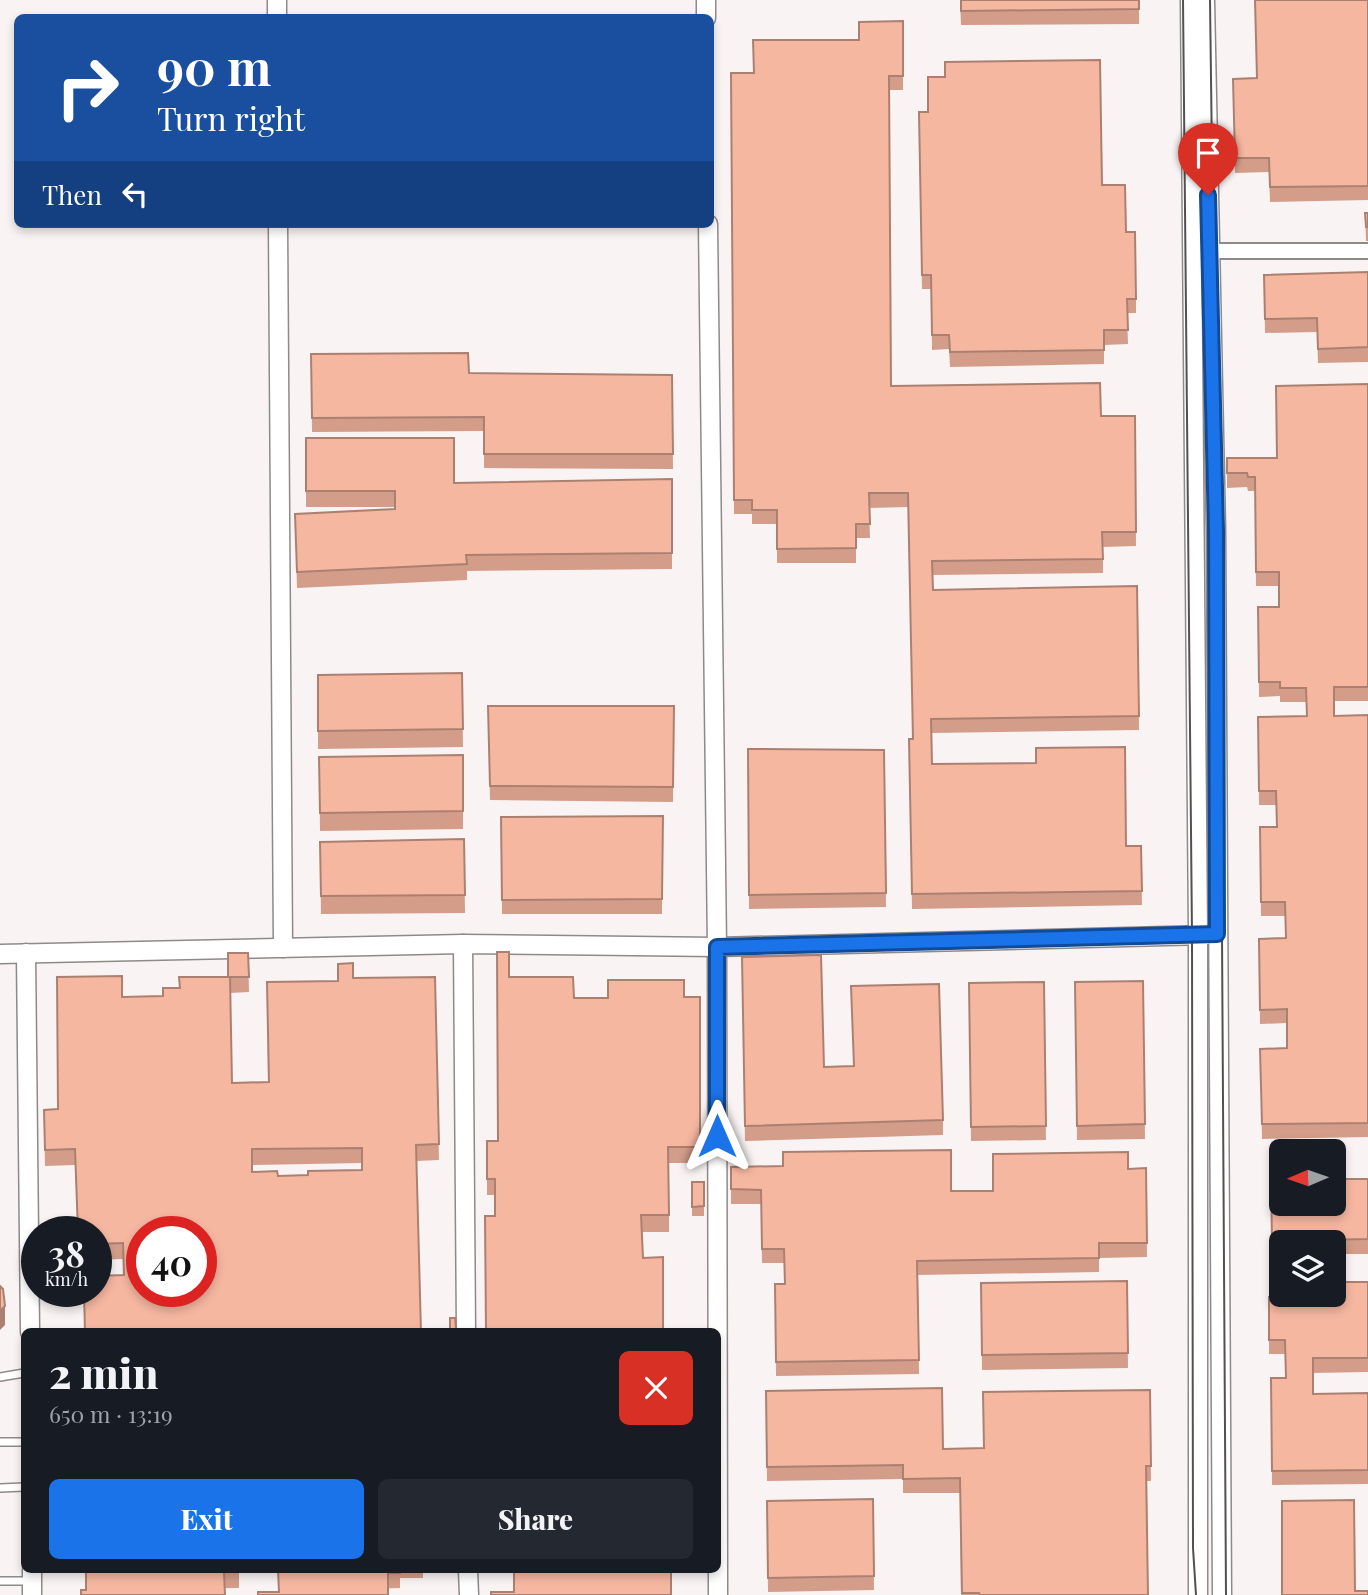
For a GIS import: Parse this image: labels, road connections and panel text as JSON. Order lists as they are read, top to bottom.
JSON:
{
  "north": "left",
  "page": {
    "turn": ["90 m", "Turn right"],
    "then": "Then",
    "speed": "38 km/h",
    "limit": "40",
    "heading": ["2 min", "650 m · 13:19"],
    "buttons": ["Exit", "Share"]
  }
}
